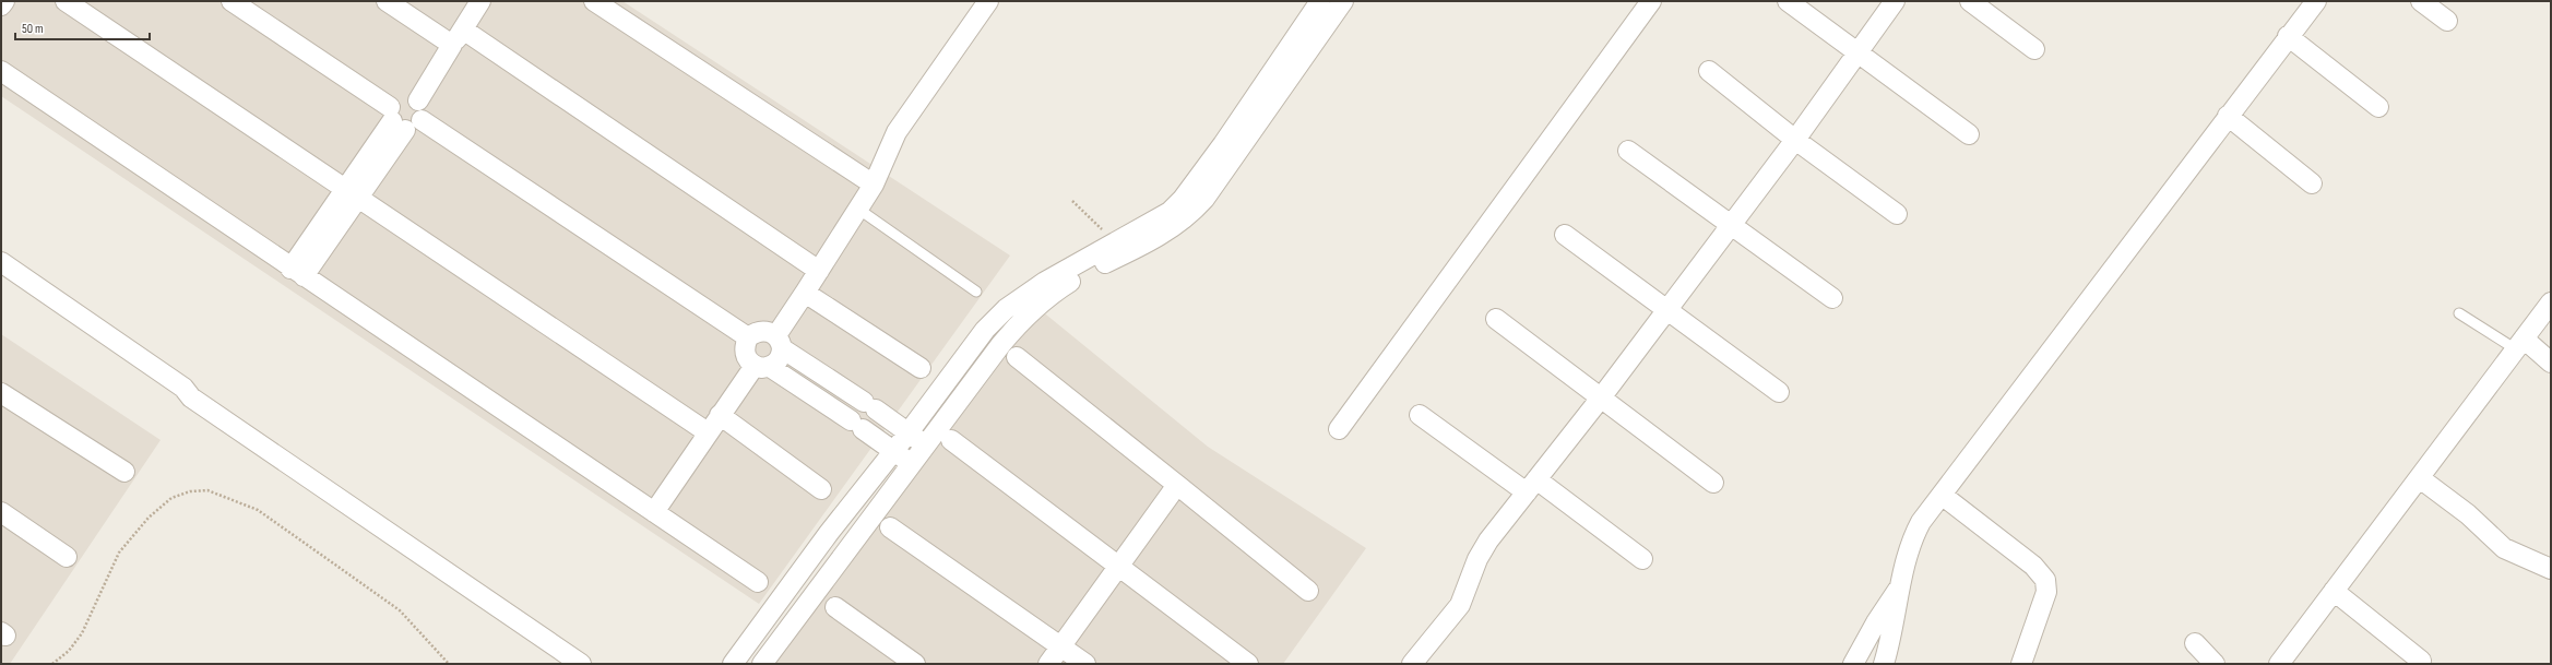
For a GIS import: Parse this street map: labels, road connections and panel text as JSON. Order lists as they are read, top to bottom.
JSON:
{
  "scale_bar": "50 m"
}
